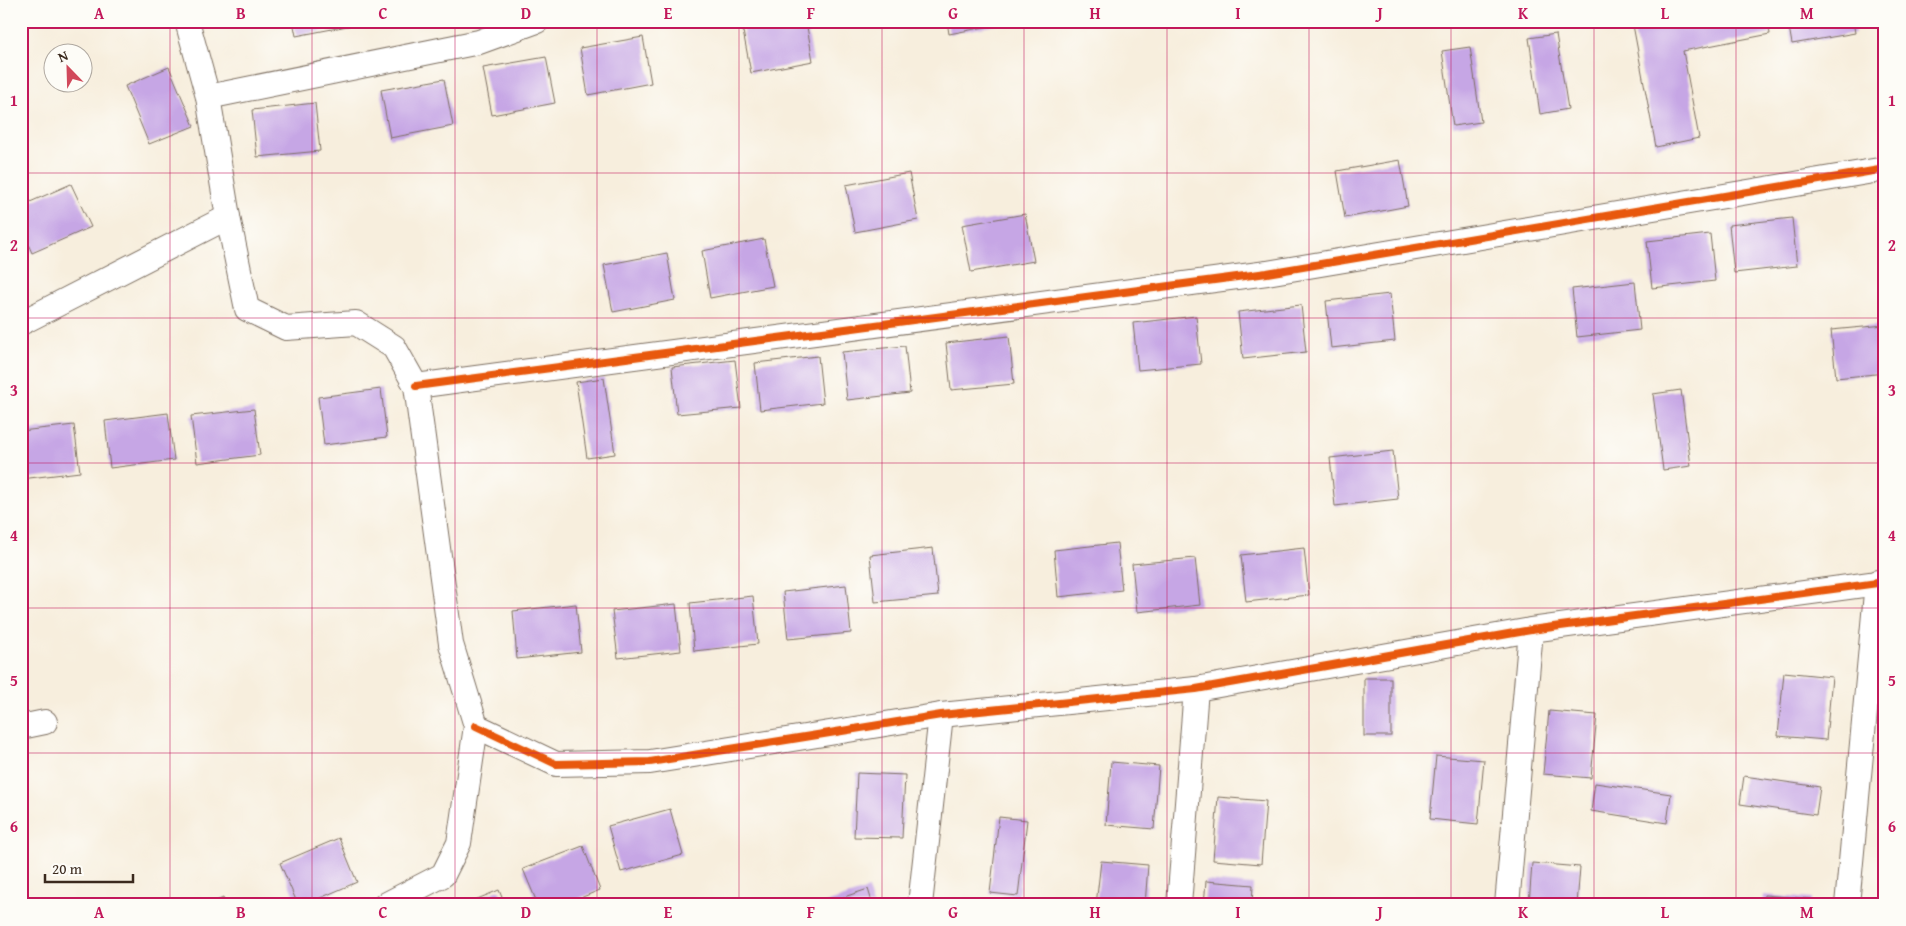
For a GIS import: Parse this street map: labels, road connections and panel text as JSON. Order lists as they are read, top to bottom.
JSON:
{
  "scale_bar": "20 m",
  "north": "top left",
  "grid": {
    "columns": [
      "A",
      "B",
      "C",
      "D",
      "E",
      "F",
      "G",
      "H",
      "I",
      "J",
      "K",
      "L",
      "M"
    ],
    "rows": [
      "1",
      "2",
      "3",
      "4",
      "5",
      "6"
    ]
  }
}
